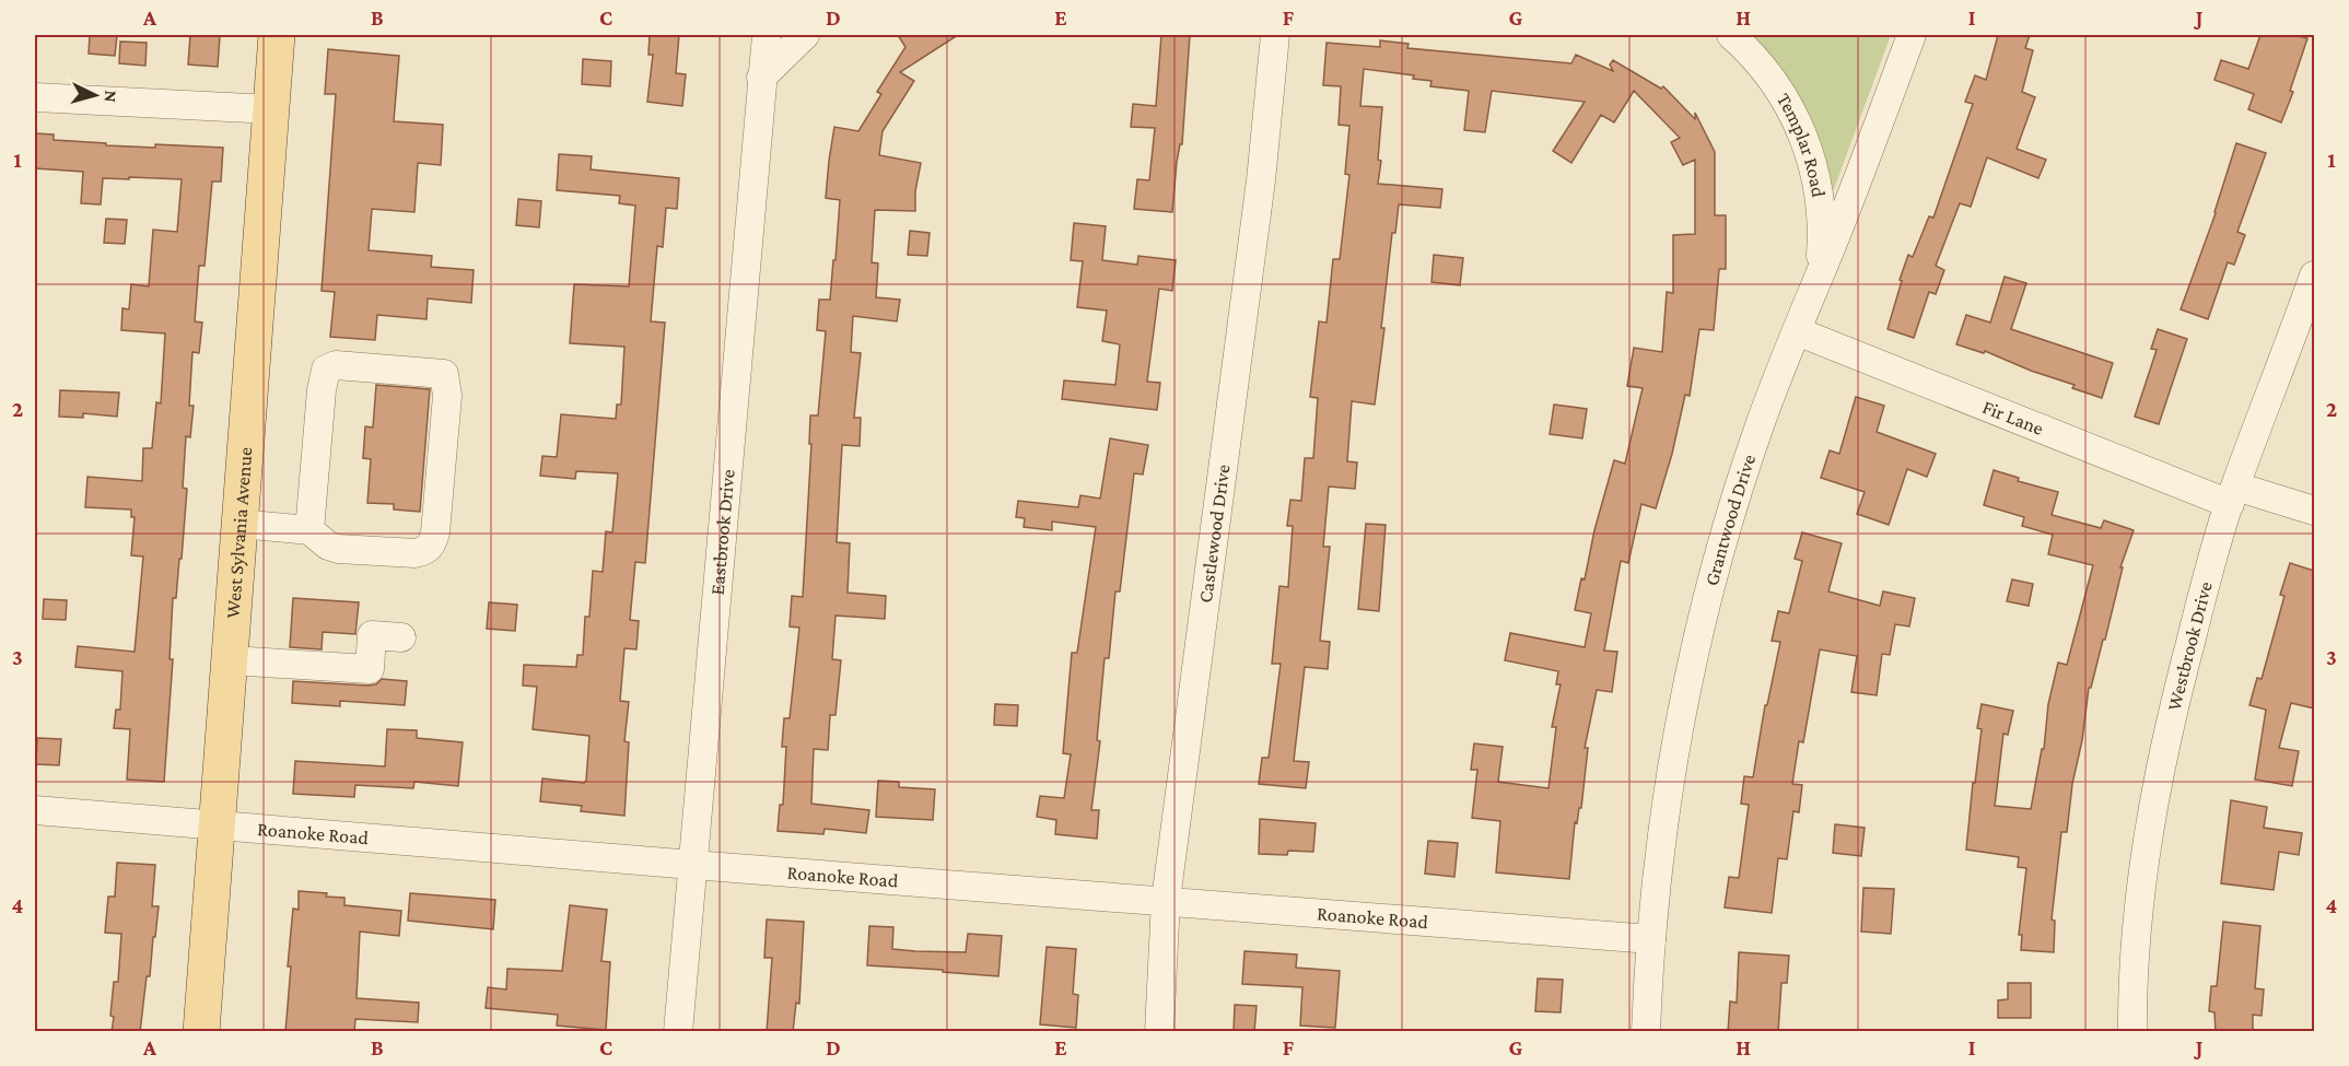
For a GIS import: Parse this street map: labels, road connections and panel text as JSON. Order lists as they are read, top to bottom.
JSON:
{
  "streets": {
    "main road": ["West Sylvania Avenue"],
    "street": [
      "Templar Road",
      "Fir Lane",
      "Grantwood Drive",
      "Eastbrook Drive",
      "Castlewood Drive",
      "Westbrook Drive",
      "Roanoke Road"
    ]
  },
  "crossings": [
    ["Templar Road", "Grantwood Drive"],
    ["Fir Lane", "Grantwood Drive"],
    ["Fir Lane", "Westbrook Drive"],
    ["Grantwood Drive", "Roanoke Road"],
    ["Eastbrook Drive", "Roanoke Road"],
    ["Castlewood Drive", "Roanoke Road"],
    ["West Sylvania Avenue", "Roanoke Road"]
  ],
  "north": "right",
  "grid": {
    "columns": [
      "A",
      "B",
      "C",
      "D",
      "E",
      "F",
      "G",
      "H",
      "I",
      "J"
    ],
    "rows": [
      "1",
      "2",
      "3",
      "4"
    ]
  }
}
